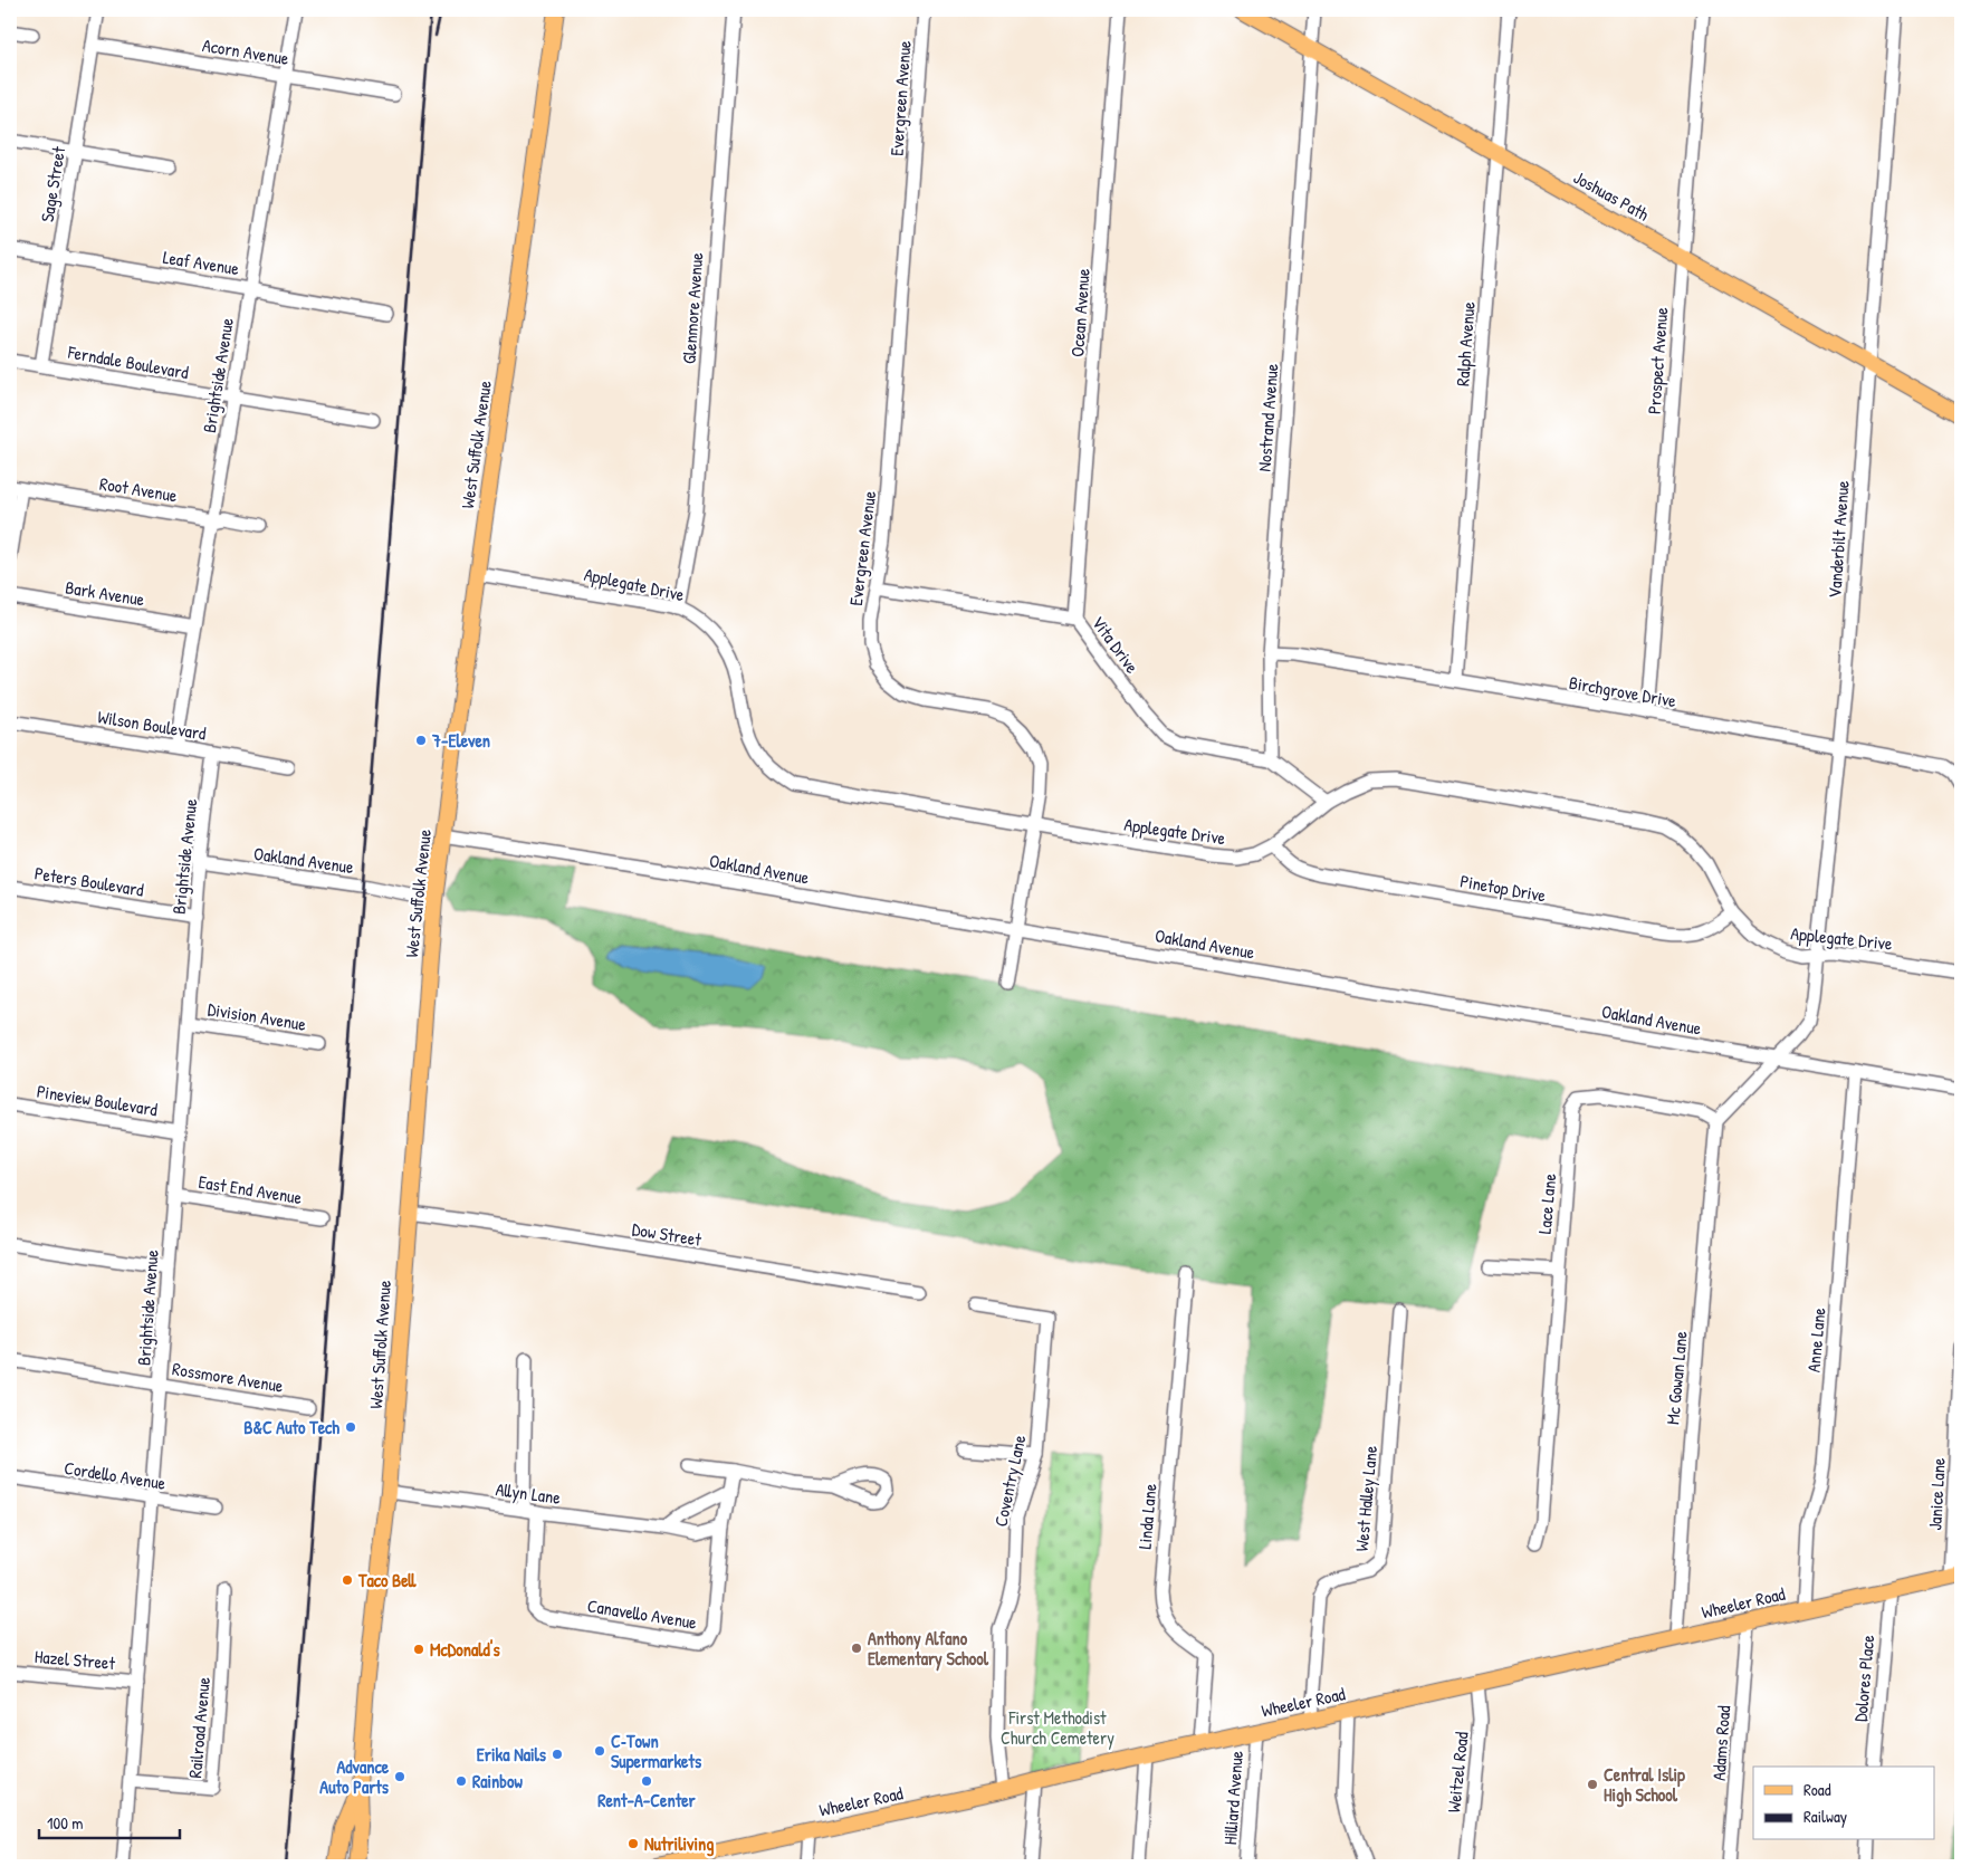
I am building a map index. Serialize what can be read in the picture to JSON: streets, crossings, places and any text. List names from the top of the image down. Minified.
{"streets":{"main road":["Joshuas Path","West Suffolk Avenue","Wheeler Road"],"street":["Acorn Avenue","Evergreen Avenue","Sage Street","Leaf Avenue","Glenmore Avenue","Ocean Avenue","Ralph Avenue","Prospect Avenue","Ferndale Boulevard","Brightside Avenue","Nostrand Avenue","Root Avenue","Vanderbilt Avenue","Applegate Drive","Bark Avenue","Vita Drive","Birchgrove Drive","Wilson Boulevard","Oakland Avenue","Peters Boulevard","Pinetop Drive","Division Avenue","Pineview Boulevard","East End Avenue","Lace Lane","Dow Street","Anne Lane","Rossmore Avenue","Mc Gowan Lane","Cordello Avenue","Coventry Lane","Allyn Lane","Janice Lane","West Halley Lane","Linda Lane","Canavello Avenue","Hazel Street","Dolores Place","Railroad Avenue","Adams Road","Weitzel Road","Hilliard Avenue"]},"crossings":[["Acorn Avenue","Sage Street"],["Acorn Avenue","Brightside Avenue"],["Evergreen Avenue","Applegate Drive"],["Evergreen Avenue","Vita Drive"],["Evergreen Avenue","Oakland Avenue"],["Sage Street","Leaf Avenue"],["Sage Street","Ferndale Boulevard"],["Joshuas Path","Ralph Avenue"],["Joshuas Path","Prospect Avenue"],["Joshuas Path","Nostrand Avenue"],["Joshuas Path","Vanderbilt Avenue"],["Leaf Avenue","Brightside Avenue"],["Glenmore Avenue","Applegate Drive"],["Ocean Avenue","Vita Drive"],["Ralph Avenue","Birchgrove Drive"],["Prospect Avenue","Birchgrove Drive"],["Ferndale Boulevard","Brightside Avenue"],["Brightside Avenue","Root Avenue"],["Brightside Avenue","Bark Avenue"],["Brightside Avenue","Wilson Boulevard"],["Brightside Avenue","Oakland Avenue"],["Brightside Avenue","Peters Boulevard"],["Brightside Avenue","Division Avenue"],["Brightside Avenue","Pineview Boulevard"],["Brightside Avenue","East End Avenue"],["Brightside Avenue","Rossmore Avenue"],["Brightside Avenue","Cordello Avenue"],["Brightside Avenue","Hazel Street"],["Brightside Avenue","Railroad Avenue"],["Nostrand Avenue","Vita Drive"],["Nostrand Avenue","Birchgrove Drive"],["West Suffolk Avenue","Applegate Drive"],["West Suffolk Avenue","Oakland Avenue"],["West Suffolk Avenue","Dow Street"],["West Suffolk Avenue","Allyn Lane"],["Vanderbilt Avenue","Applegate Drive"],["Vanderbilt Avenue","Birchgrove Drive"],["Vanderbilt Avenue","Oakland Avenue"],["Applegate Drive","Pinetop Drive"],["Oakland Avenue","Anne Lane"],["Lace Lane","Mc Gowan Lane"],["Anne Lane","Wheeler Road"],["Mc Gowan Lane","Wheeler Road"],["Coventry Lane","Wheeler Road"],["Allyn Lane","Canavello Avenue"],["Janice Lane","Wheeler Road"],["West Halley Lane","Wheeler Road"],["Linda Lane","Wheeler Road"],["Wheeler Road","Dolores Place"],["Wheeler Road","Adams Road"],["Wheeler Road","Weitzel Road"],["Wheeler Road","Hilliard Avenue"]],"parks":["First Methodist Church Cemetery"],"places":["7-Eleven","B&C Auto Tech","Taco Bell","Anthony Alfano Elementary School","McDonald's","C‑Town Supermarkets","Erika Nails","Advance Auto Parts","Rainbow","Rent-A-Center","Central Islip High School","Nutriliving"],"legend":["Road","Railway"],"scale_bar":"100 m"}
